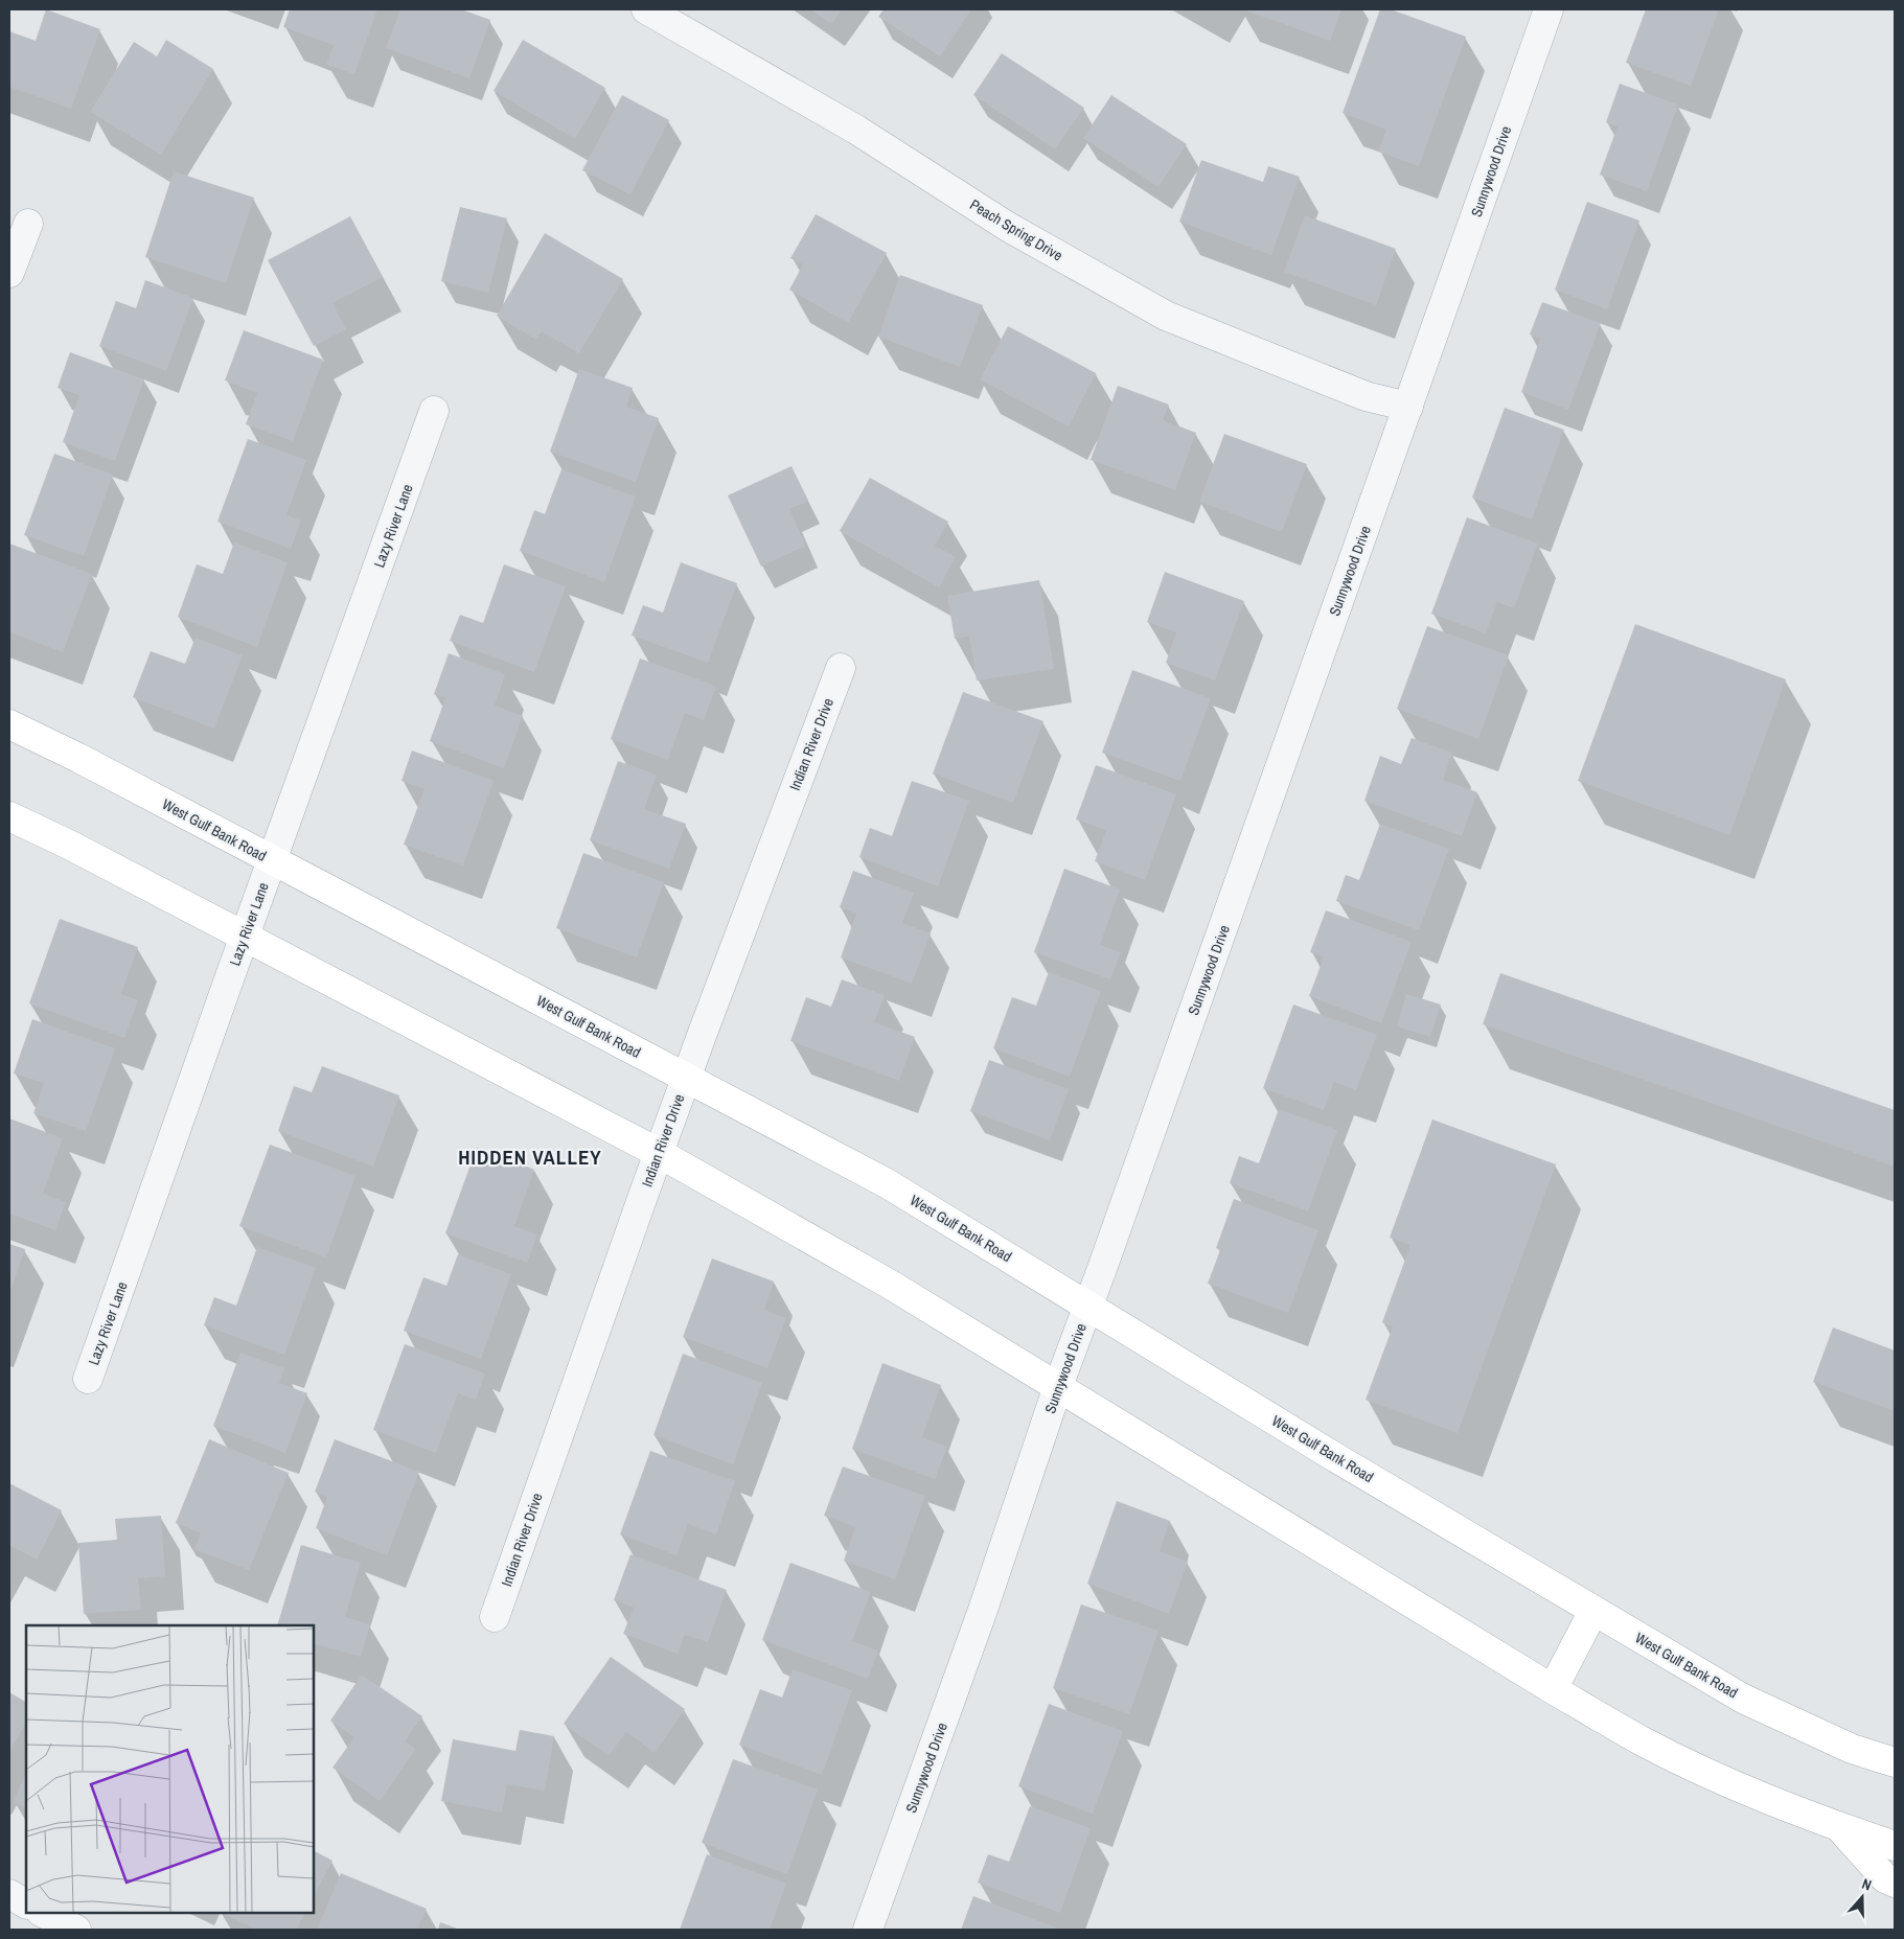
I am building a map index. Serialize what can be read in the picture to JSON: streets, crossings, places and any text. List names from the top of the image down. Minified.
{"streets":{"main road":["West Gulf Bank Road"],"street":["Sunnywood Drive","Peach Spring Drive","Lazy River Lane","Indian River Drive"]},"crossings":[["Sunnywood Drive","Peach Spring Drive"],["Sunnywood Drive","West Gulf Bank Road"],["Lazy River Lane","West Gulf Bank Road"],["Indian River Drive","West Gulf Bank Road"]],"districts":["HIDDEN VALLEY"],"north":"top"}
